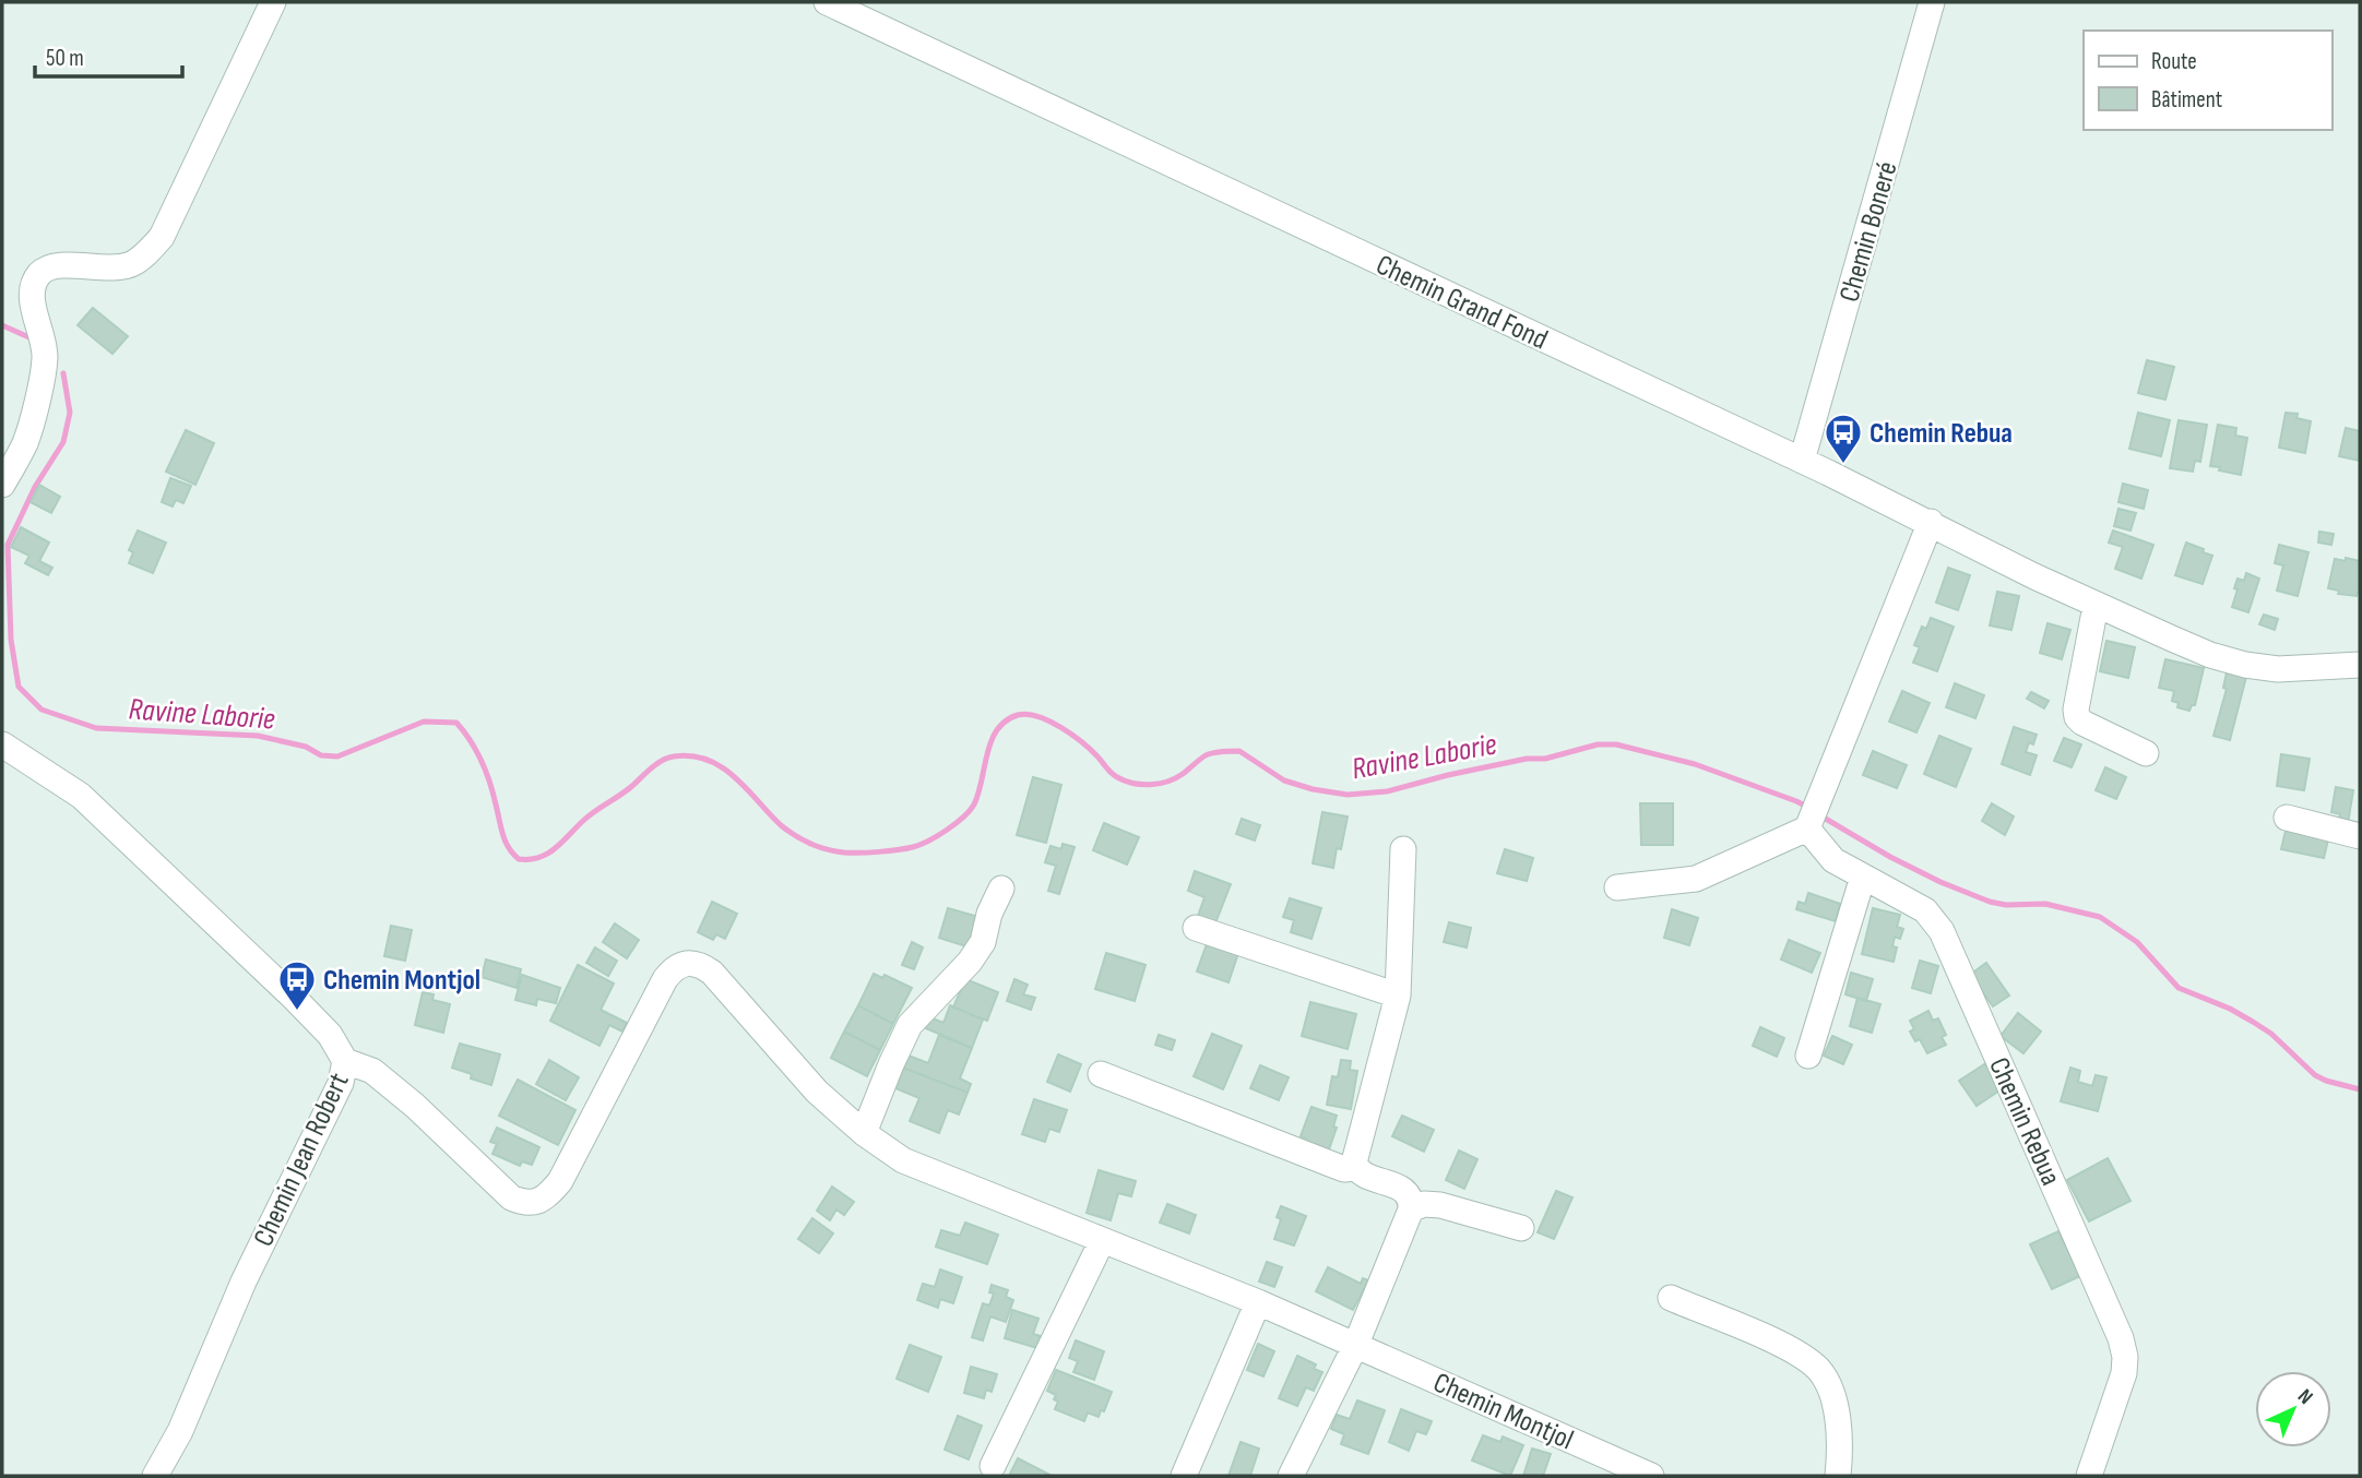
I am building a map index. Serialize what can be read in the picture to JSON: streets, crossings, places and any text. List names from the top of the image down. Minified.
{"streets":{"street":["Chemin Boneré","Chemin Grand Fond","Chemin Rebua","Chemin Jean Robert","Chemin Montjol"]},"crossings":[["Chemin Boneré","Chemin Grand Fond"],["Chemin Jean Robert","Chemin Montjol"]],"water":["Ravine Laborie"],"places":{"bus stop":["Chemin Rebua","Chemin Montjol"]},"legend":["Route","Bâtiment"],"scale_bar":"50 m","north":"top right"}
